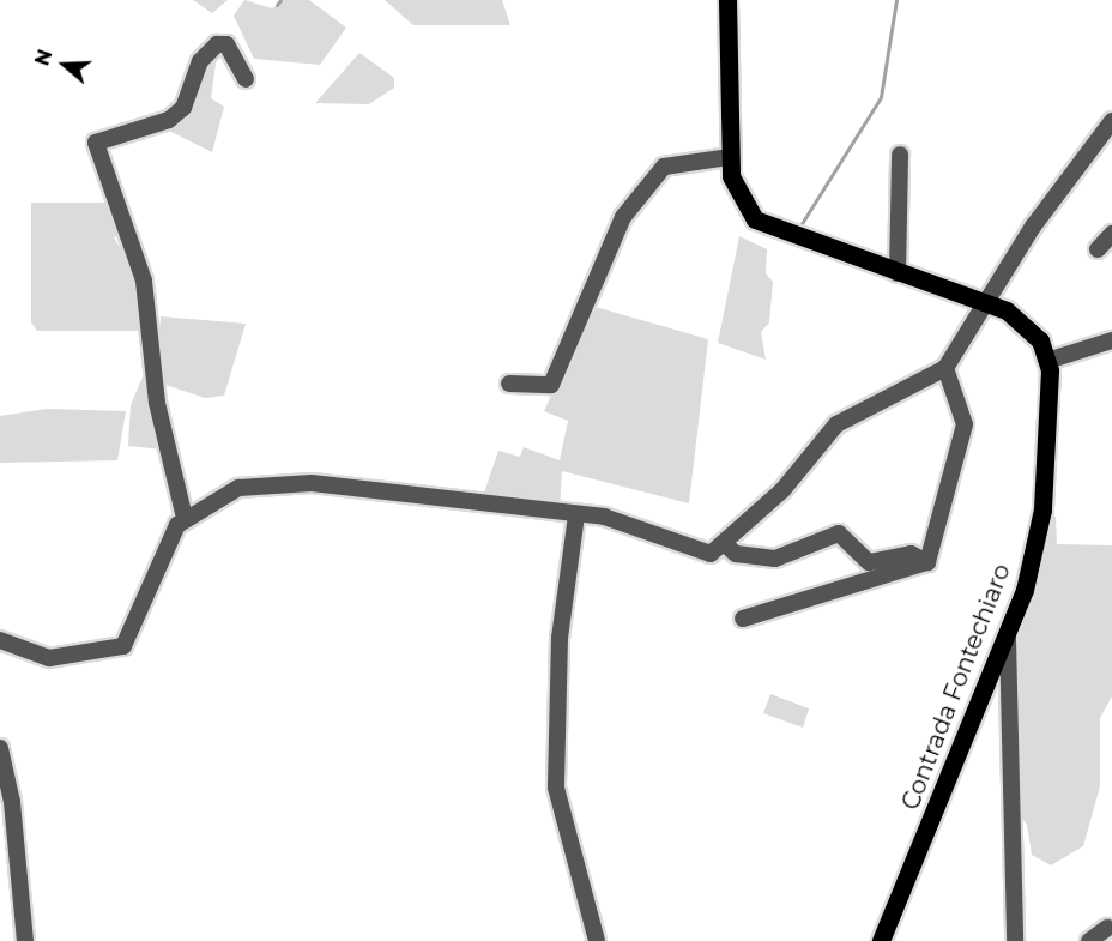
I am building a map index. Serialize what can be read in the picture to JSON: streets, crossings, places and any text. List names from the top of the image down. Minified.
{"streets":{"main road":["Contrada Fontechiaro"]},"north":"left"}
